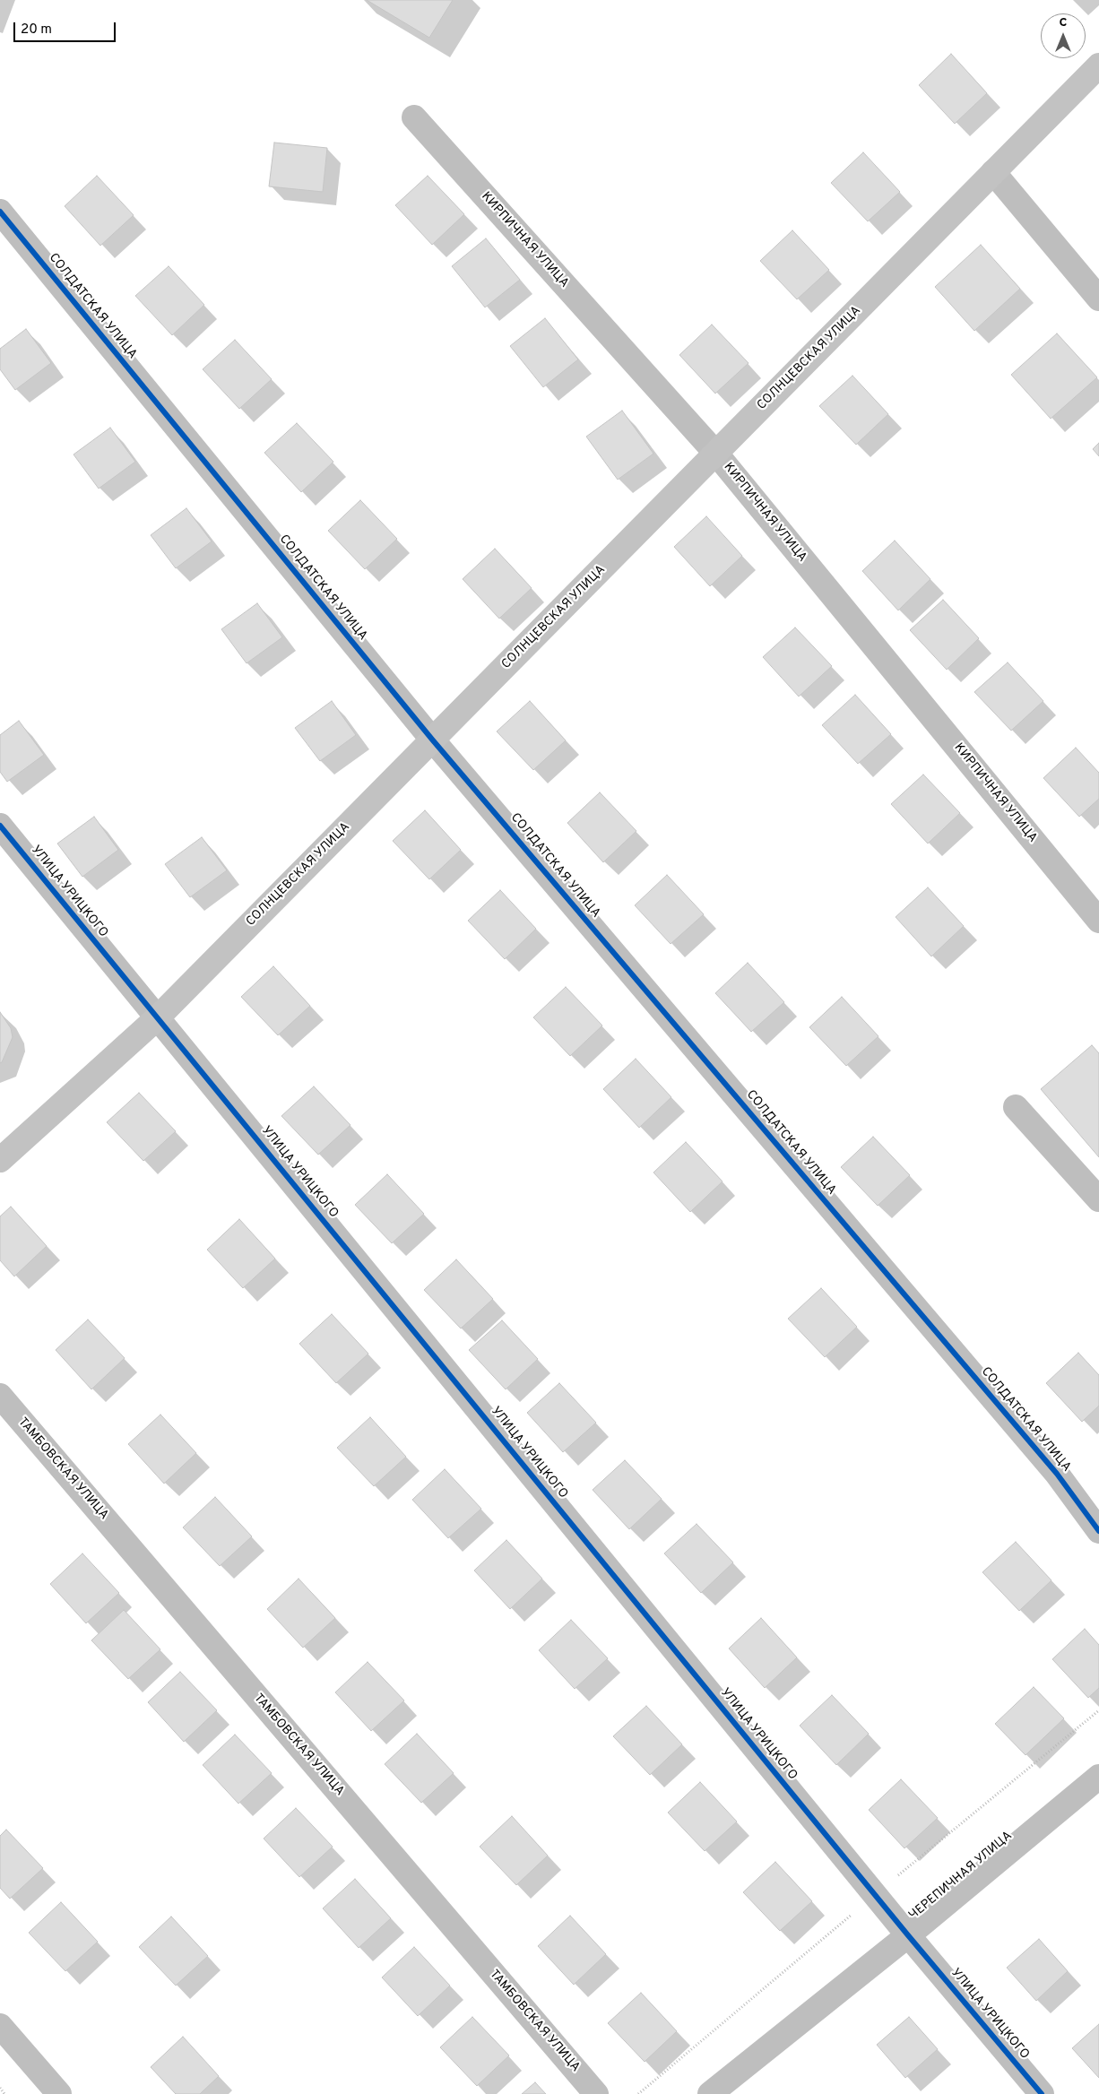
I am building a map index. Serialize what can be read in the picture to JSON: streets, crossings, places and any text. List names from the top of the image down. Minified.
{"streets":{"street":["КИРПИЧНАЯ УЛИЦА","СОЛДАТСКАЯ УЛИЦА","СОЛНЦЕВСКАЯ УЛИЦА","УЛИЦА УРИЦКОГО","ТАМБОВСКАЯ УЛИЦА","ЧЕРЕПИЧНАЯ УЛИЦА"]},"crossings":[["КИРПИЧНАЯ УЛИЦА","СОЛНЦЕВСКАЯ УЛИЦА"],["СОЛДАТСКАЯ УЛИЦА","СОЛНЦЕВСКАЯ УЛИЦА"],["СОЛНЦЕВСКАЯ УЛИЦА","УЛИЦА УРИЦКОГО"],["УЛИЦА УРИЦКОГО","ЧЕРЕПИЧНАЯ УЛИЦА"]],"scale_bar":"20 m","north":"top"}
